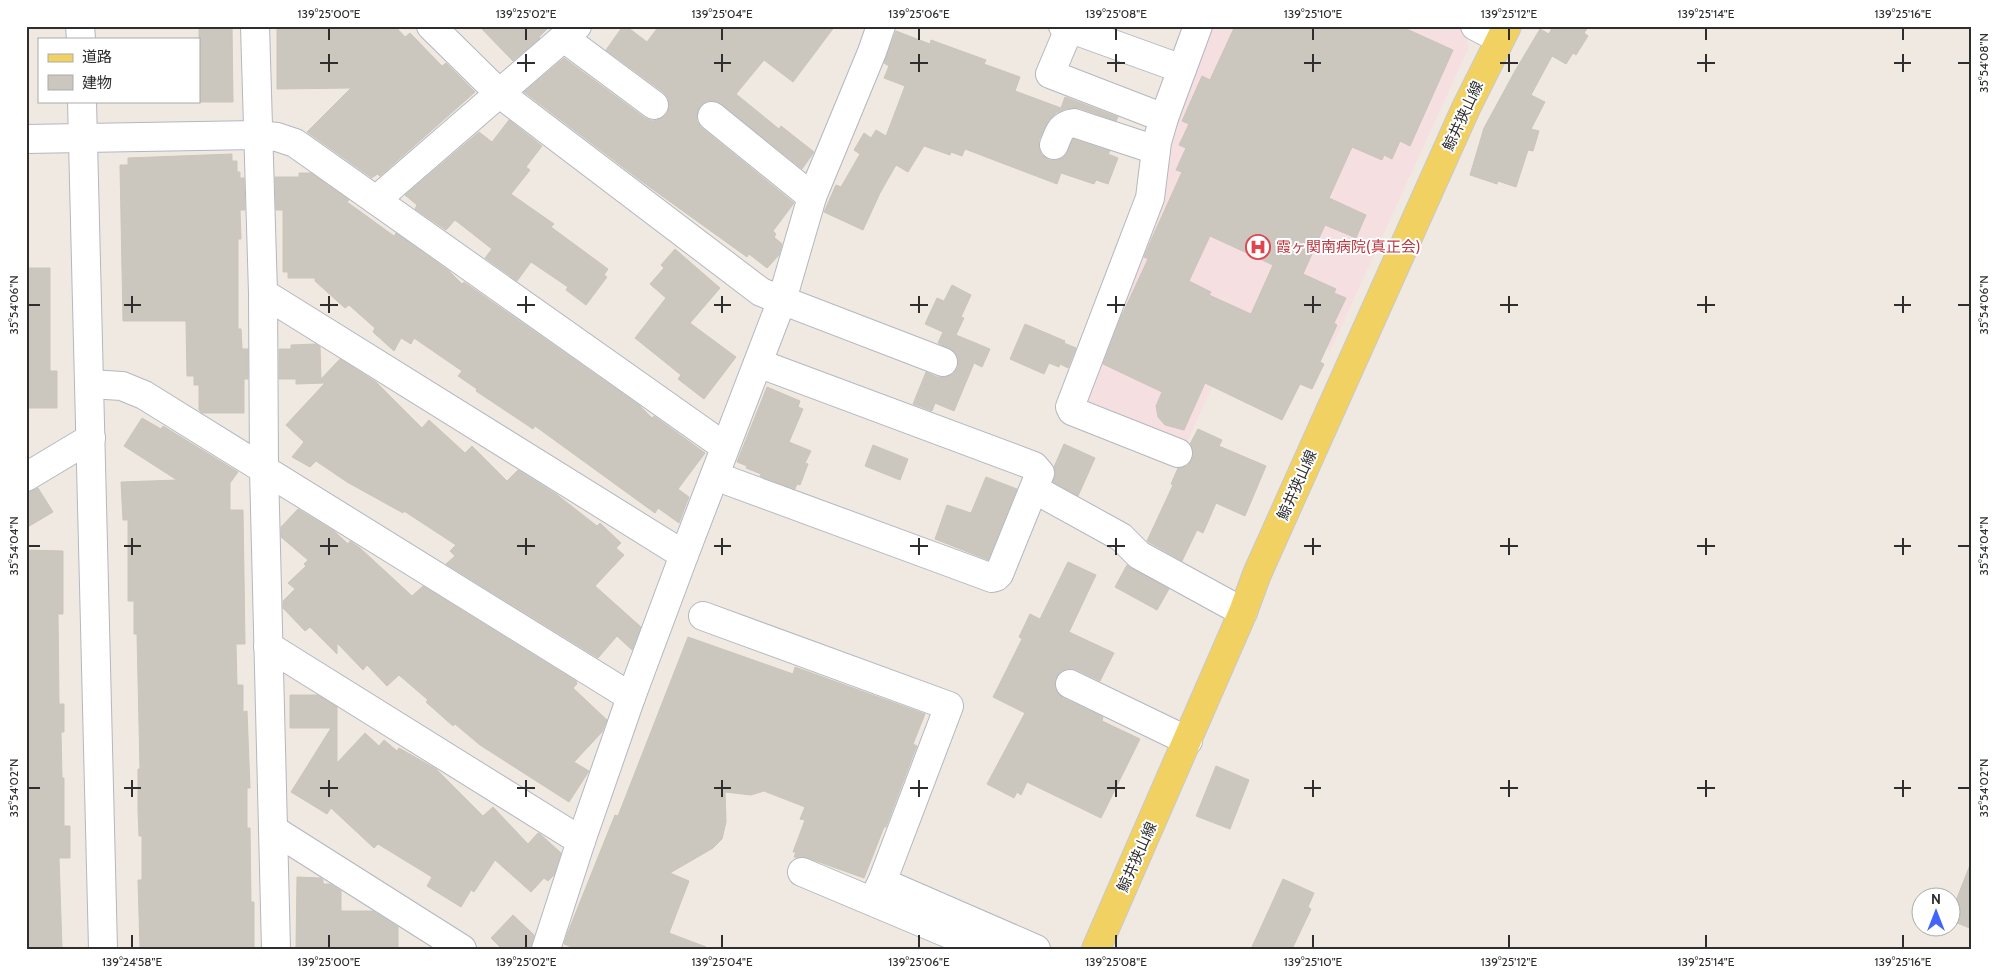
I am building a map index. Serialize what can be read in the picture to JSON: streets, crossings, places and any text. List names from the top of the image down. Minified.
{"streets":{"main road":["鯨井狭山線"]},"places":{"hospital":["霞ヶ関南病院(真正会)"]},"legend":["道路","建物"],"north":"top","coordinates":["139°25'00\"E","139°25'02\"E","139°25'04\"E","139°25'06\"E","139°25'08\"E","139°25'10\"E","139°25'12\"E","139°25'14\"E","139°25'16\"E","35°54'08\"N","35°54'06\"N","35°54'04\"N","35°54'02\"N","139°24'58\"E"]}
